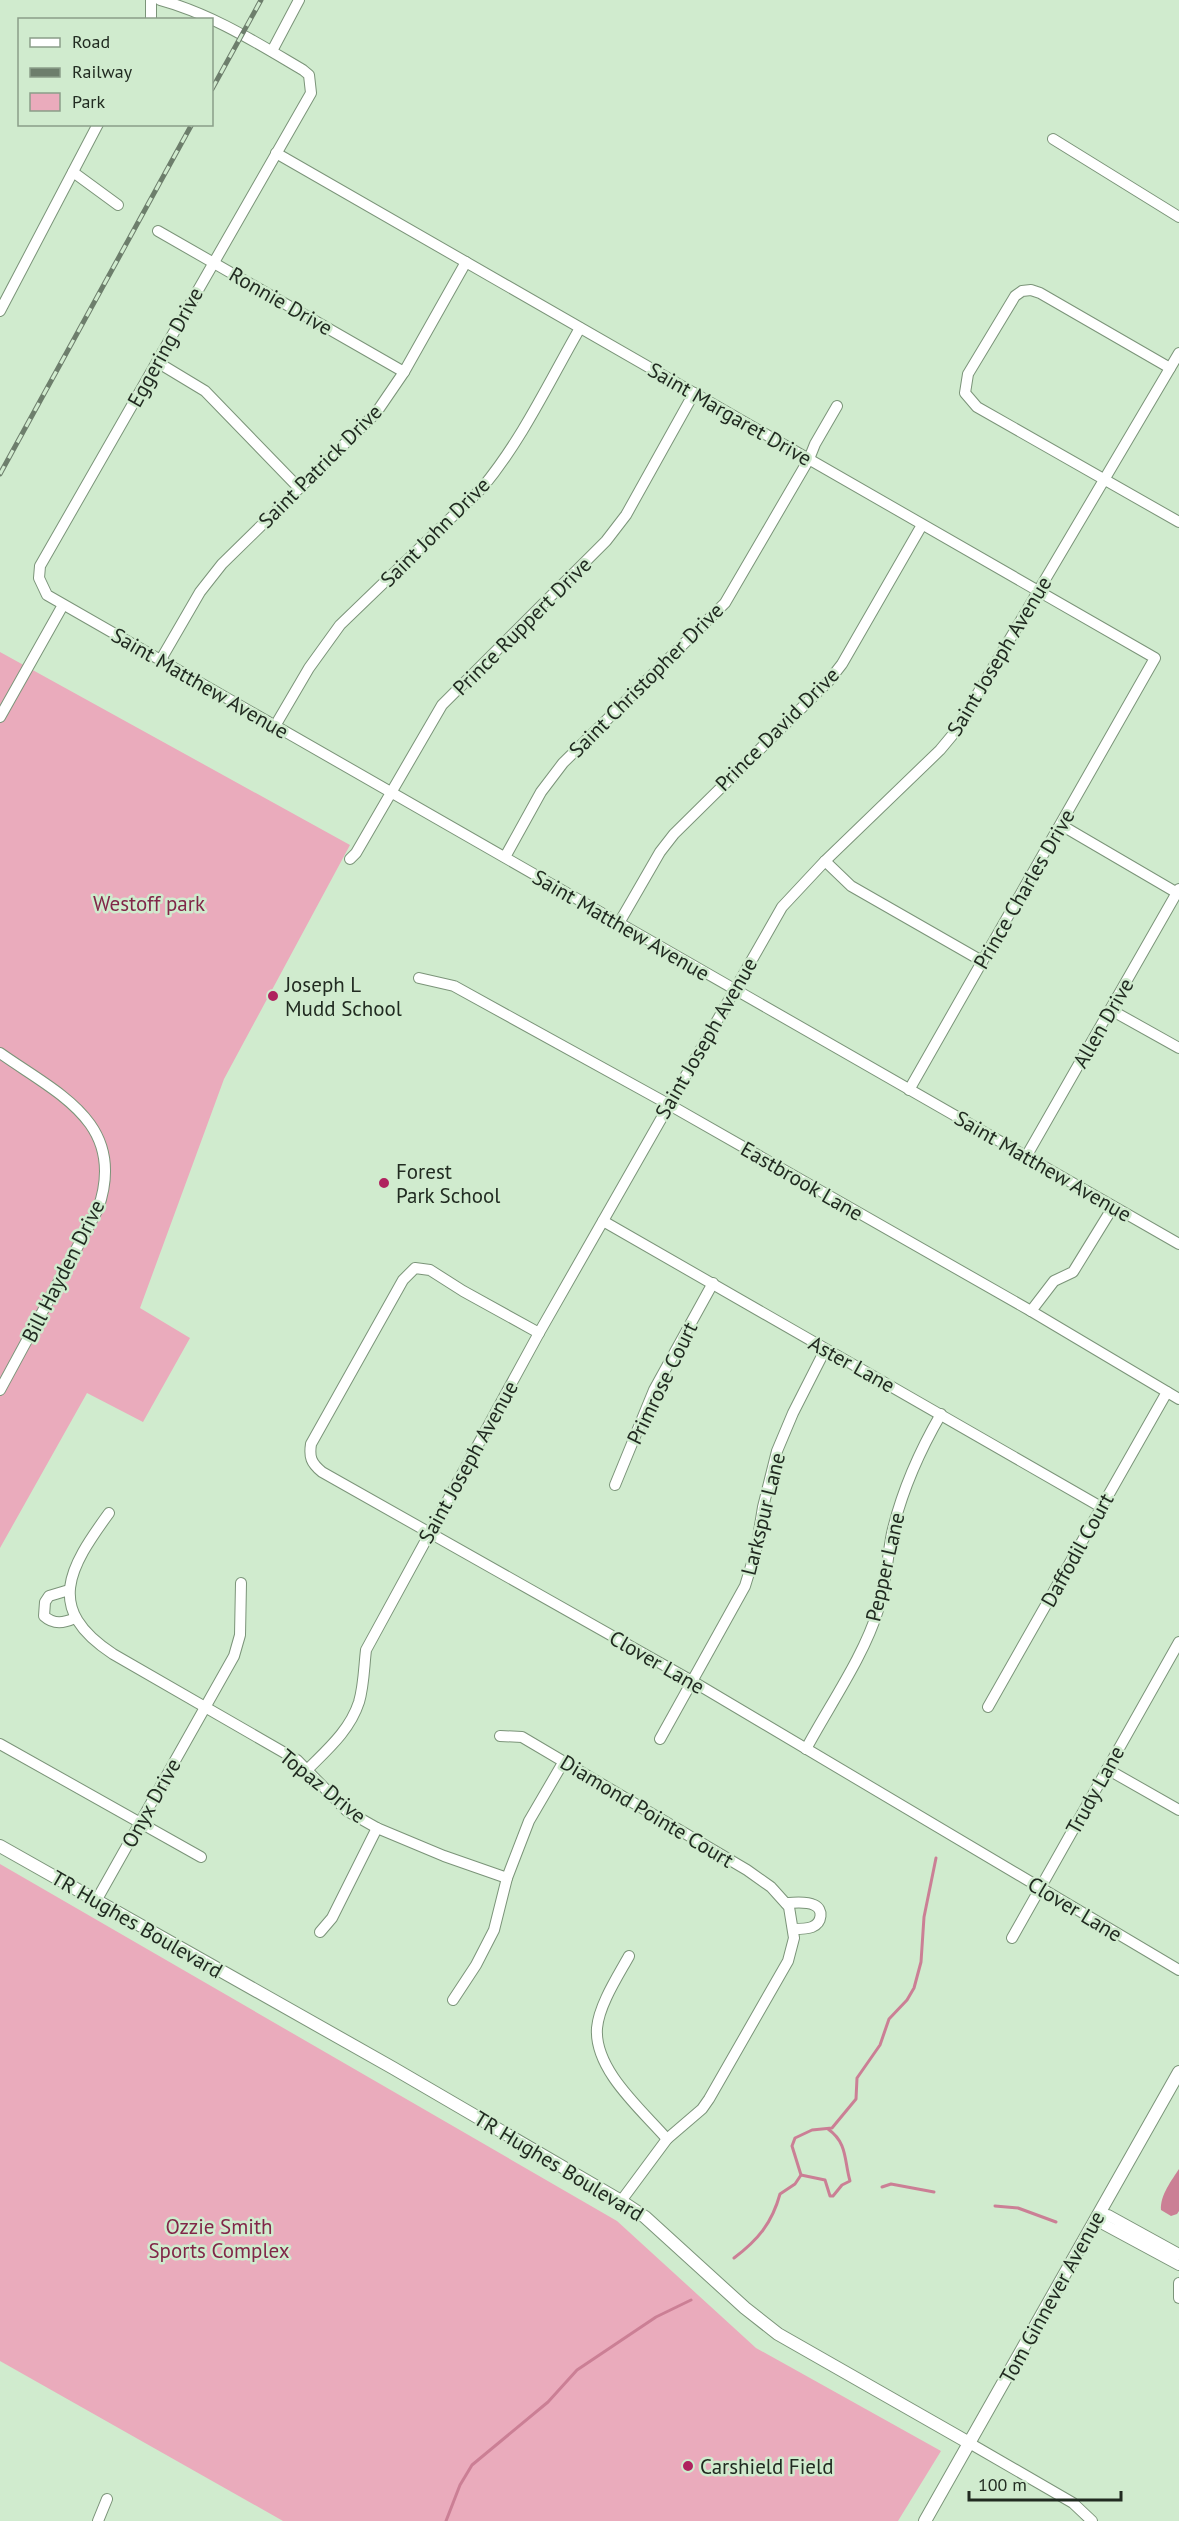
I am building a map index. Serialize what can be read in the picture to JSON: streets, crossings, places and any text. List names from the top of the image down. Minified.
{"streets":{"main road":["TR Hughes Boulevard","Tom Ginnever Avenue"],"street":["Ronnie Drive","Eggering Drive","Saint Margaret Drive","Saint Patrick Drive","Saint John Drive","Prince Ruppert Drive","Saint Joseph Avenue","Saint Christopher Drive","Saint Matthew Avenue","Prince David Drive","Prince Charles Drive","Allen Drive","Eastbrook Lane","Bill Hayden Drive","Aster Lane","Primrose Court","Larkspur Lane","Daffodil Court","Pepper Lane","Clover Lane","Topaz Drive","Trudy Lane","Onyx Drive","Diamond Pointe Court"]},"crossings":[["Ronnie Drive","Eggering Drive"],["Ronnie Drive","Saint Patrick Drive"],["Eggering Drive","Saint Margaret Drive"],["Eggering Drive","Saint Matthew Avenue"],["Saint Margaret Drive","Saint Patrick Drive"],["Saint Margaret Drive","Saint John Drive"],["Saint Margaret Drive","Prince Ruppert Drive"],["Saint Margaret Drive","Saint Joseph Avenue"],["Saint Margaret Drive","Saint Christopher Drive"],["Saint Margaret Drive","Prince David Drive"],["Saint Margaret Drive","Prince Charles Drive"],["Saint Patrick Drive","Saint Matthew Avenue"],["Saint John Drive","Saint Matthew Avenue"],["Prince Ruppert Drive","Saint Matthew Avenue"],["Saint Joseph Avenue","Saint Matthew Avenue"],["Saint Joseph Avenue","Eastbrook Lane"],["Saint Joseph Avenue","Aster Lane"],["Saint Joseph Avenue","Clover Lane"],["Saint Joseph Avenue","Topaz Drive"],["Saint Christopher Drive","Saint Matthew Avenue"],["Saint Matthew Avenue","Prince David Drive"],["Saint Matthew Avenue","Prince Charles Drive"],["Saint Matthew Avenue","Allen Drive"],["Eastbrook Lane","Daffodil Court"],["Aster Lane","Primrose Court"],["Aster Lane","Larkspur Lane"],["Aster Lane","Daffodil Court"],["Aster Lane","Pepper Lane"],["Larkspur Lane","Clover Lane"],["Pepper Lane","Clover Lane"],["Clover Lane","Trudy Lane"],["Topaz Drive","Onyx Drive"],["Onyx Drive","TR Hughes Boulevard"],["Diamond Pointe Court","TR Hughes Boulevard"],["TR Hughes Boulevard","Tom Ginnever Avenue"]],"parks":["Westoff park","Ozzie Smith Sports Complex"],"places":["Joseph L Mudd School","Forest Park School","Carshield Field"],"legend":["Road","Railway","Park"],"scale_bar":"100 m"}
